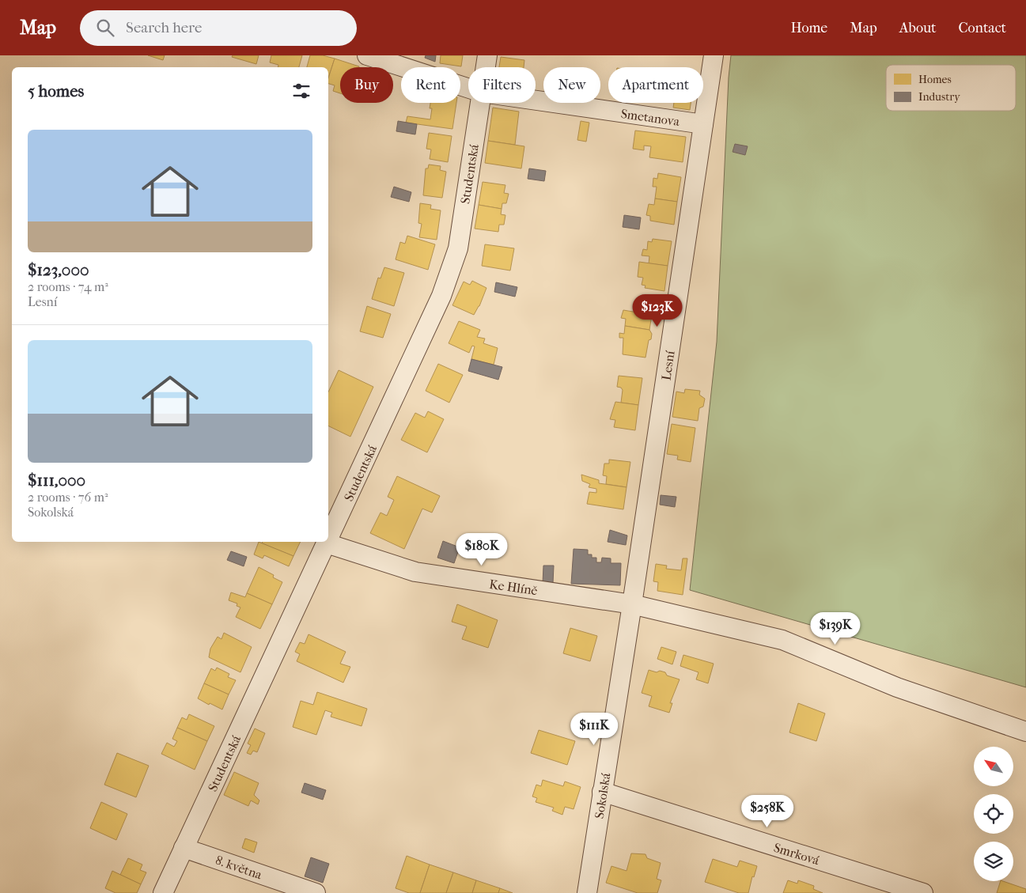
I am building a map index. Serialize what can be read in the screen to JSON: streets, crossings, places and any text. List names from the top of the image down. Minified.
{"streets":{"street":["Smetanova","Studentská","Lesní","Ke Hlíně","Sokolská","Smrková","8. května"]},"crossings":[["Smetanova","Lesní"],["Studentská","Ke Hlíně"],["Studentská","8. května"],["Lesní","Ke Hlíně"],["Lesní","Sokolská"],["Ke Hlíně","Sokolská"],["Sokolská","Smrková"]],"legend":["Homes","Industry"],"north":"top left","page":{"header":"Map","search":"Search here","nav":["Home","Map","About","Contact"],"chip":["Buy","Rent","Filters","New","Apartment"],"heading":"5 homes","list":[{"name":"$123,000","note":"2 rooms · 74 m² · Lesní"},{"name":"$111,000","note":"2 rooms · 76 m² · Sokolská"}],"price":["$123K","$180K","$139K","$111K","$258K"]}}
